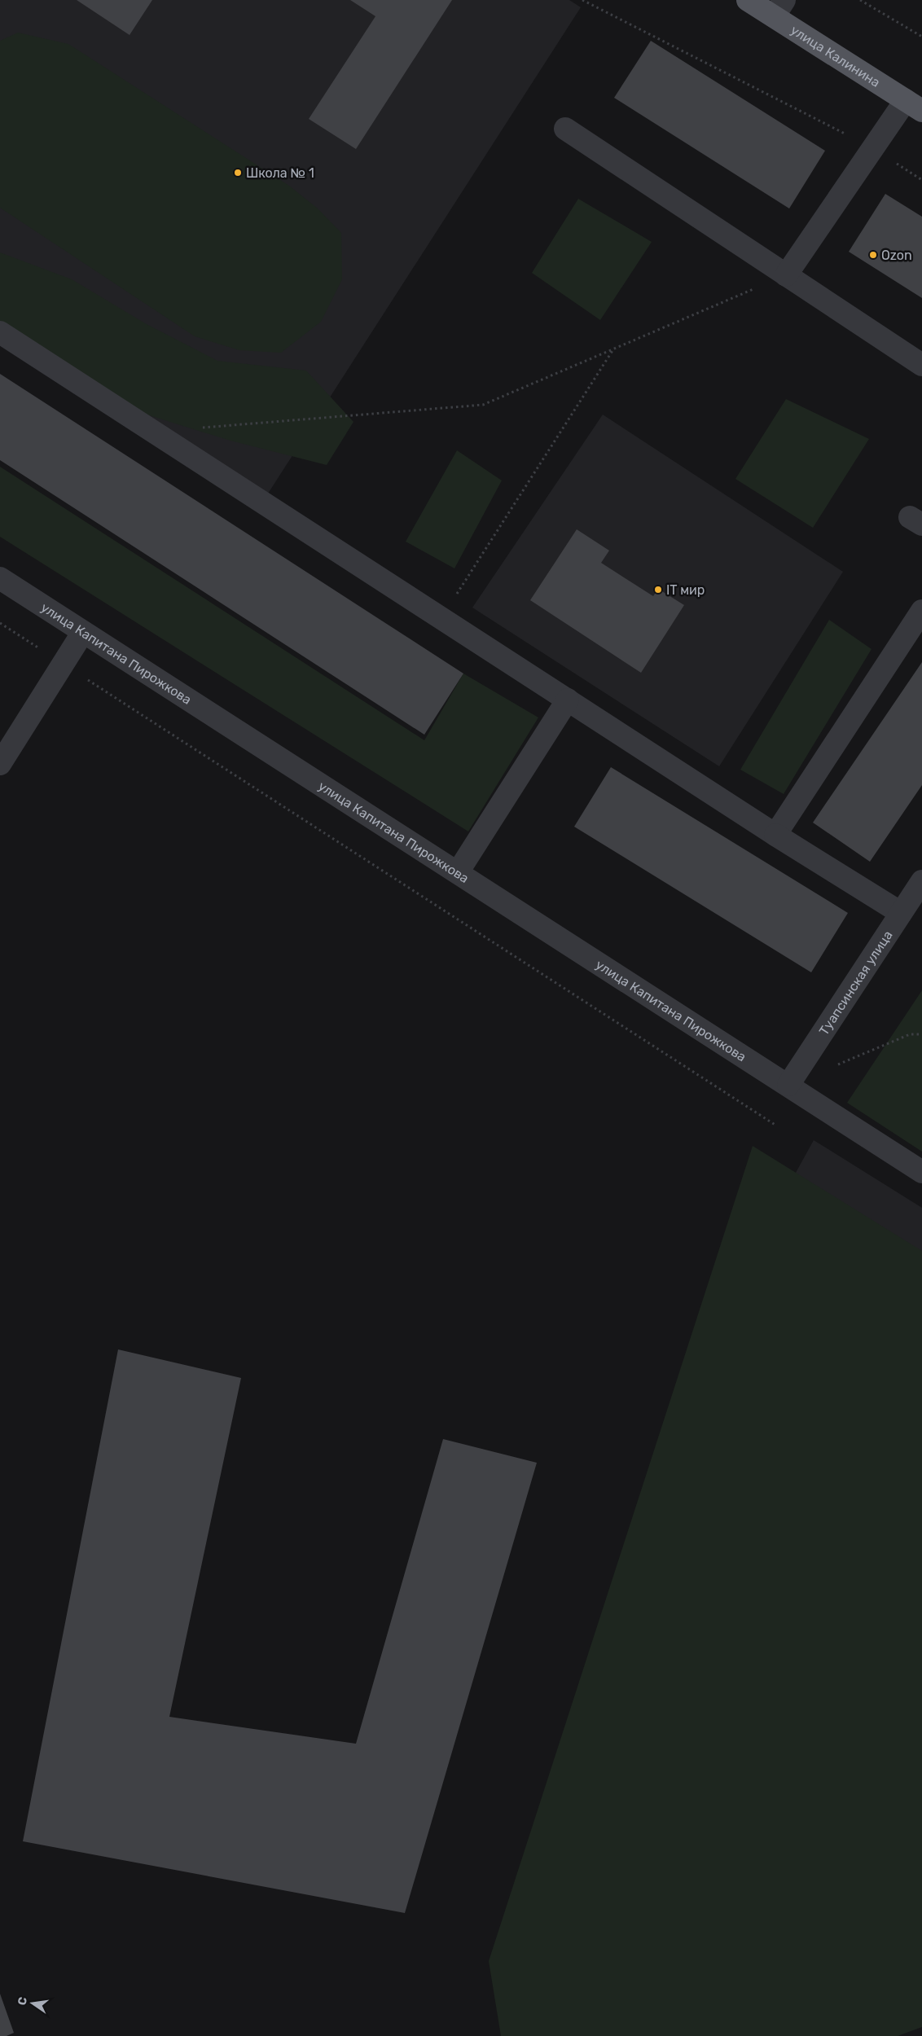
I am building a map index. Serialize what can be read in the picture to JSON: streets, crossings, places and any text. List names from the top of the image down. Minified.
{"streets":{"main road":["улица Калинина"],"street":["улица Капитана Пирожкова","Туапсинская улица"]},"crossings":[["улица Капитана Пирожкова","Туапсинская улица"]],"places":["Школа № 1","Ozon","IT мир"],"north":"left"}
